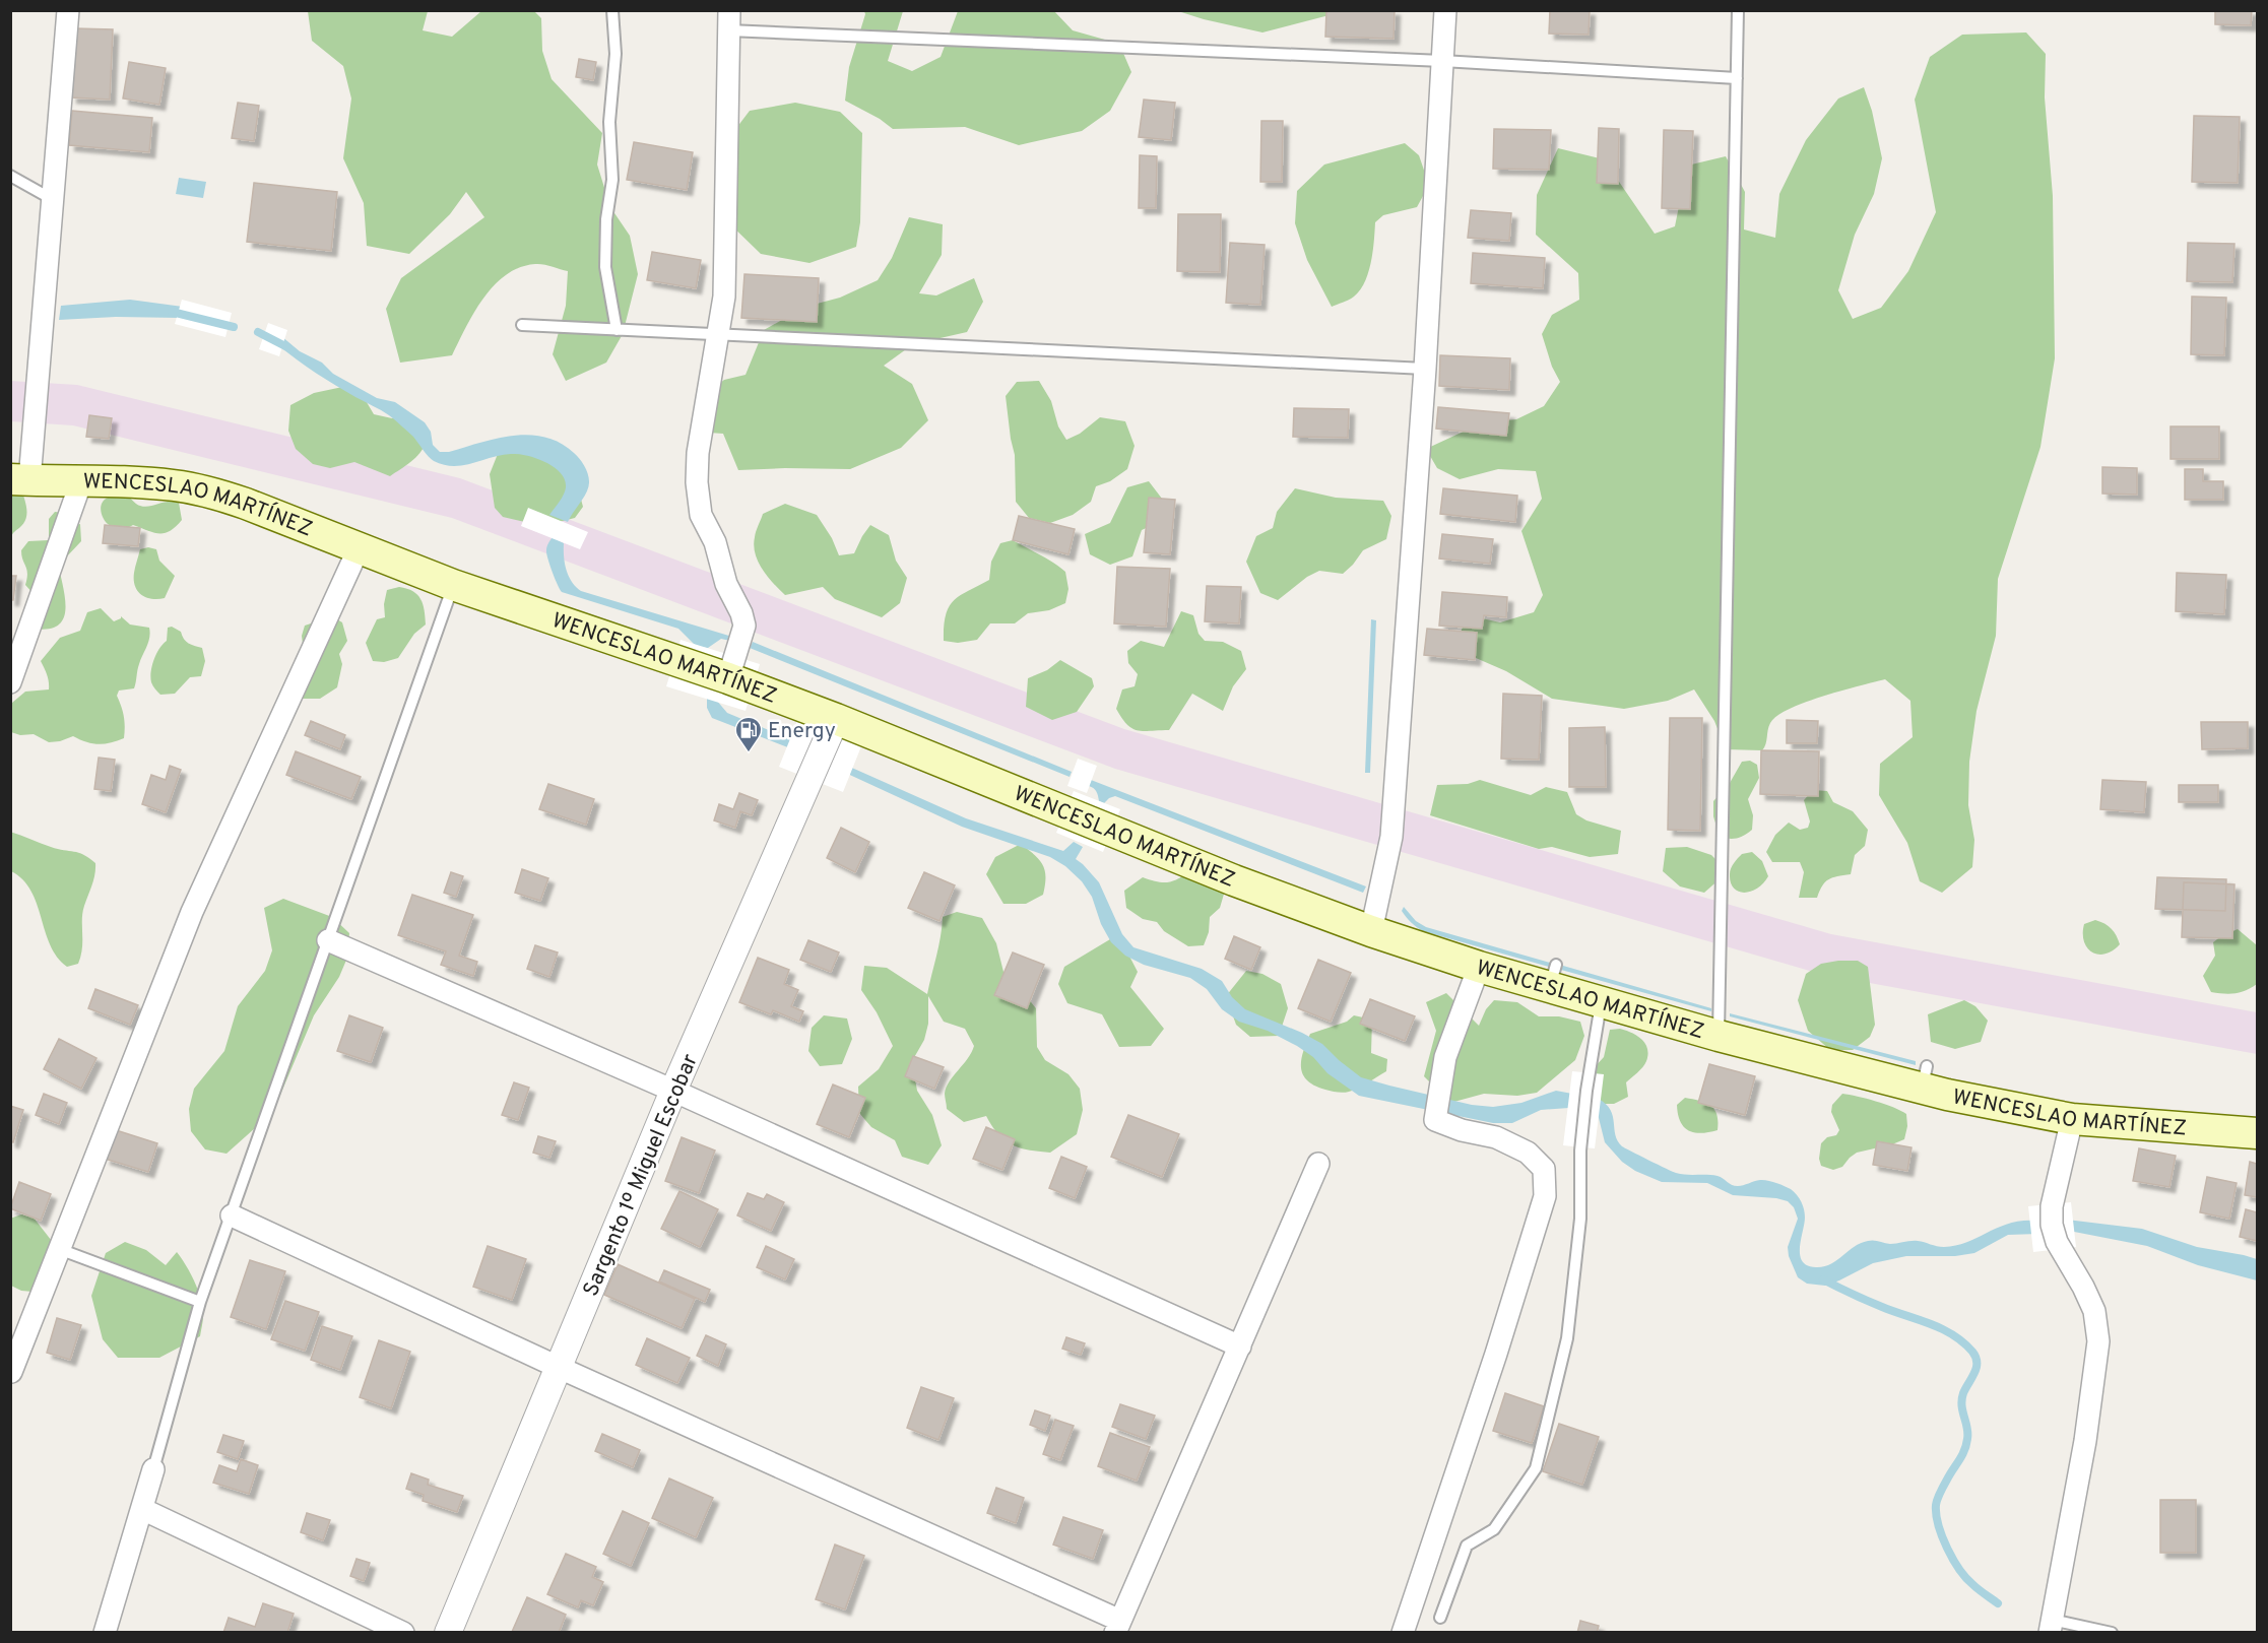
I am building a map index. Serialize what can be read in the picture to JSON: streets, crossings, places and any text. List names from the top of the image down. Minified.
{"streets":{"main road":["WENCESLAO MARTÍNEZ"],"street":["Sargento 1º Miguel Escobar"]},"crossings":[["WENCESLAO MARTÍNEZ","Sargento 1º Miguel Escobar"]],"places":{"fuel station":["Energy"]}}
